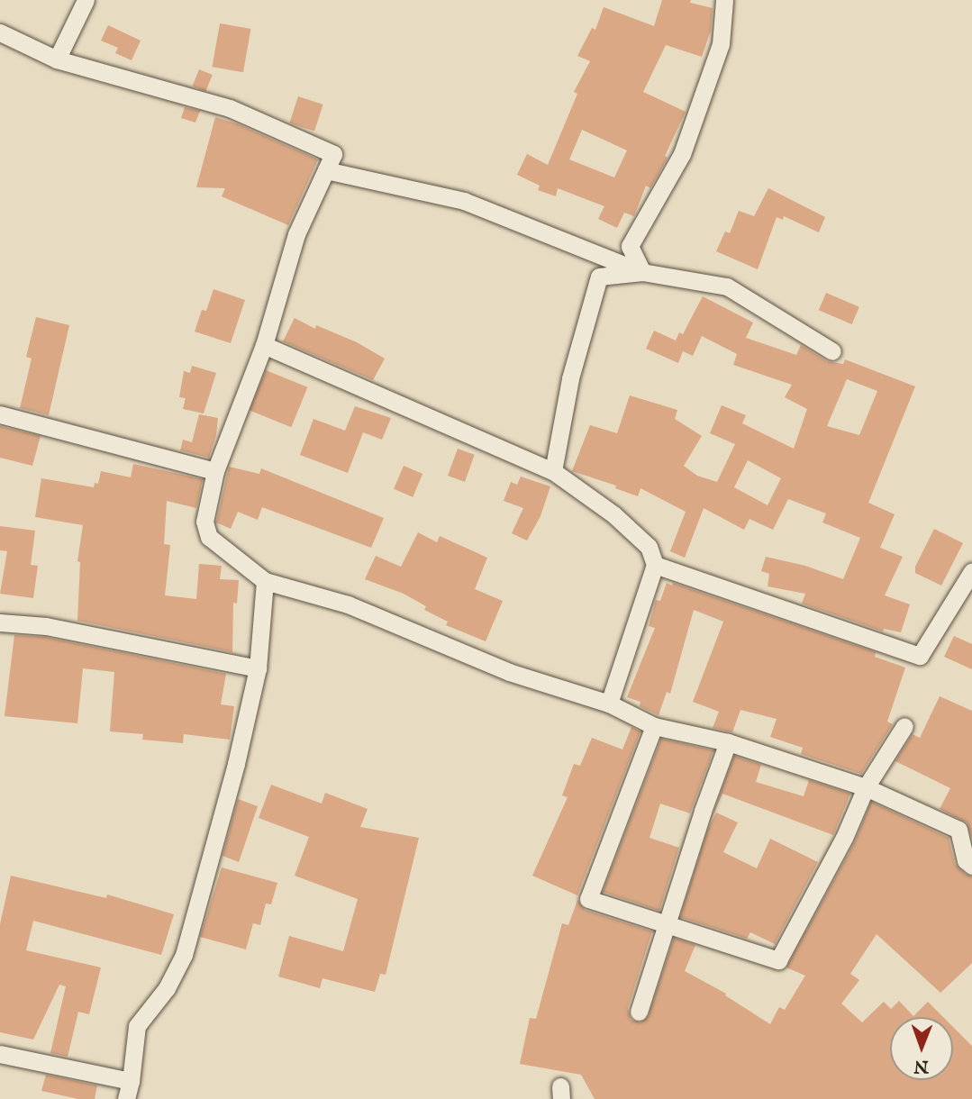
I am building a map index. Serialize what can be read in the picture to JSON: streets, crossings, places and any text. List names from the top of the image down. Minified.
{"north":"bottom"}
